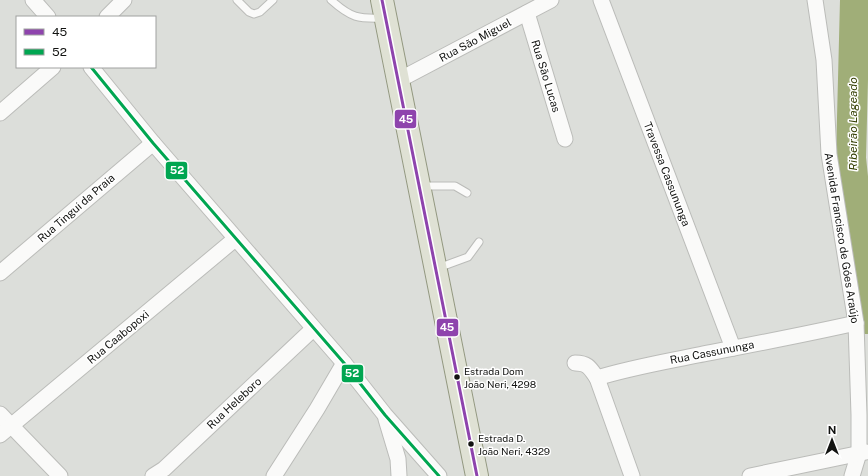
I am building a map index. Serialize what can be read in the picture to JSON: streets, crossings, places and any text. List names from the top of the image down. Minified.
{"streets":{"street":["Rua São Miguel","Rua São Lucas","Travessa Cassununga","Rua Tingui da Praia","Avenida Francisco de Góes Araújo","Rua Caabopoxi","Rua Cassununga","Rua Heleboro"]},"crossings":[["Rua São Miguel","Rua São Lucas"],["Travessa Cassununga","Rua Cassununga"],["Avenida Francisco de Góes Araújo","Rua Cassununga"]],"water":["Ribeirão Lageado"],"places":["Estrada Dom João Neri, 4298","Estrada D. João Neri, 4329"],"lines":["transit line 45","transit line 52"],"legend":["45","52"],"north":"top"}
